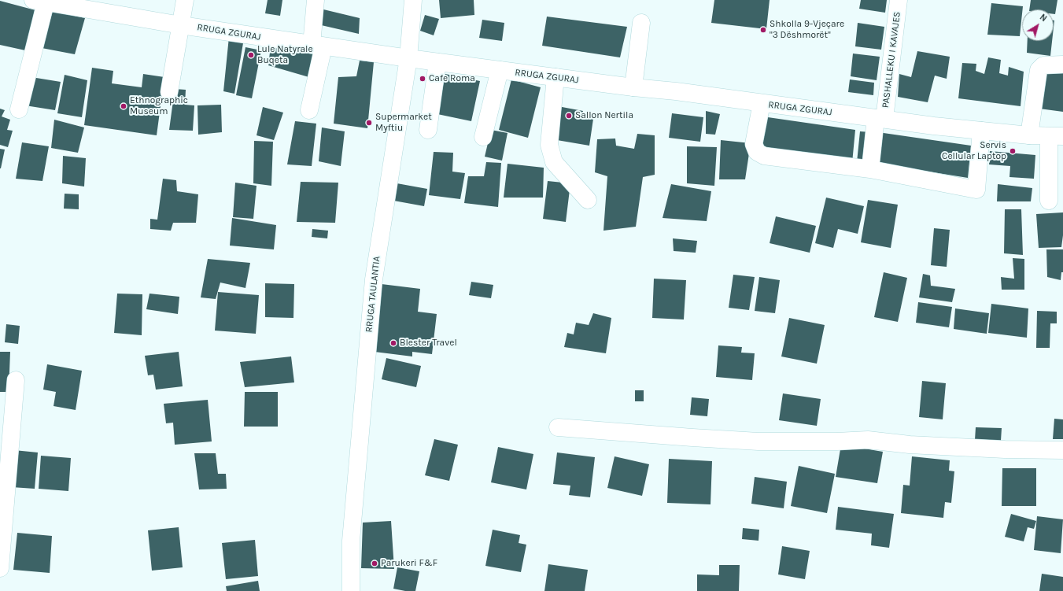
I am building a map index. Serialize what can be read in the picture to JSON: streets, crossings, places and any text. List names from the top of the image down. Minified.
{"streets":{"street":["RRUGA ZGURAJ","PASHALLEKU I KAVAJES","RRUGA TAULANTIA"]},"crossings":[["RRUGA ZGURAJ","PASHALLEKU I KAVAJES"],["RRUGA ZGURAJ","RRUGA TAULANTIA"]],"places":["Shkolla 9-Vjeçare \"3 Dëshmorët\"","Lule Natyrale Buqeta","Cafe Roma","Ethnographic Museum","Sallon Nertila","Supermarket Myftiu","Servis Cellular Laptop","Blester Travel","Parukeri F&F"],"north":"top right"}
